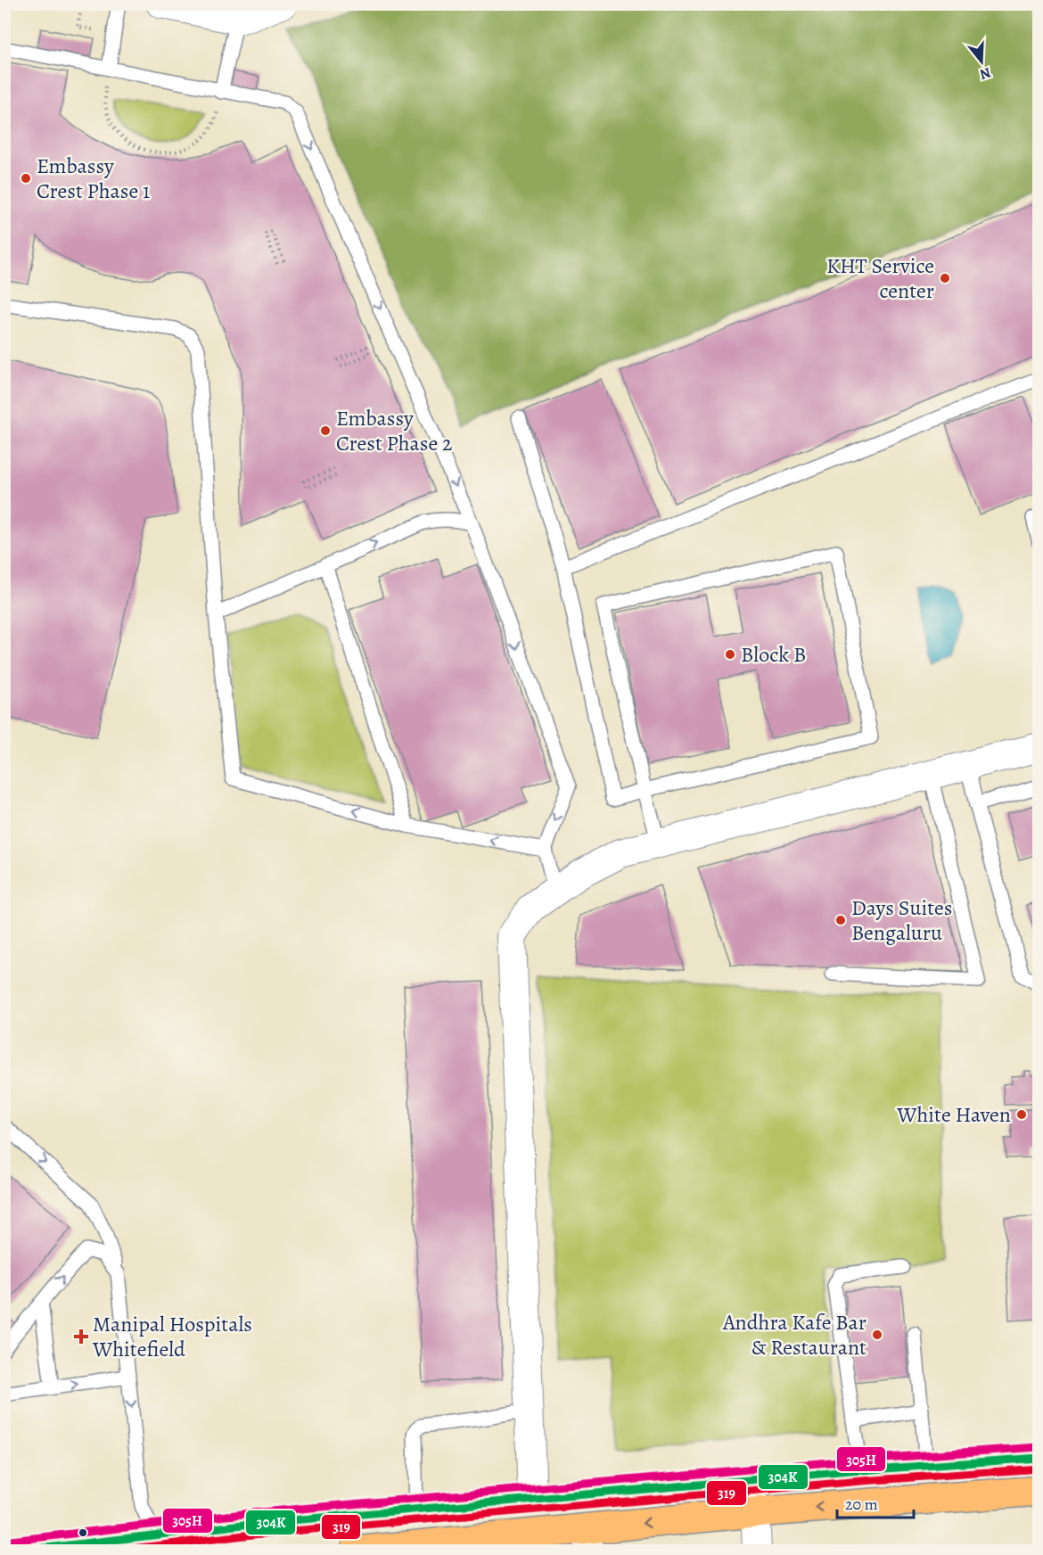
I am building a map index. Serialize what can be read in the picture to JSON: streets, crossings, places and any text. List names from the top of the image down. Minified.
{"places":{"other":["Embassy Crest Phase 1","KHT Service center","Embassy Crest Phase 2","Block B","Days Suites Bengaluru","White Haven","Andhra Kafe Bar & Restaurant"],"health":["Manipal Hospitals Whitefield"]},"lines":["transit line 305H","transit line 304K","transit line 319"],"scale_bar":"20 m","north":"bottom"}
